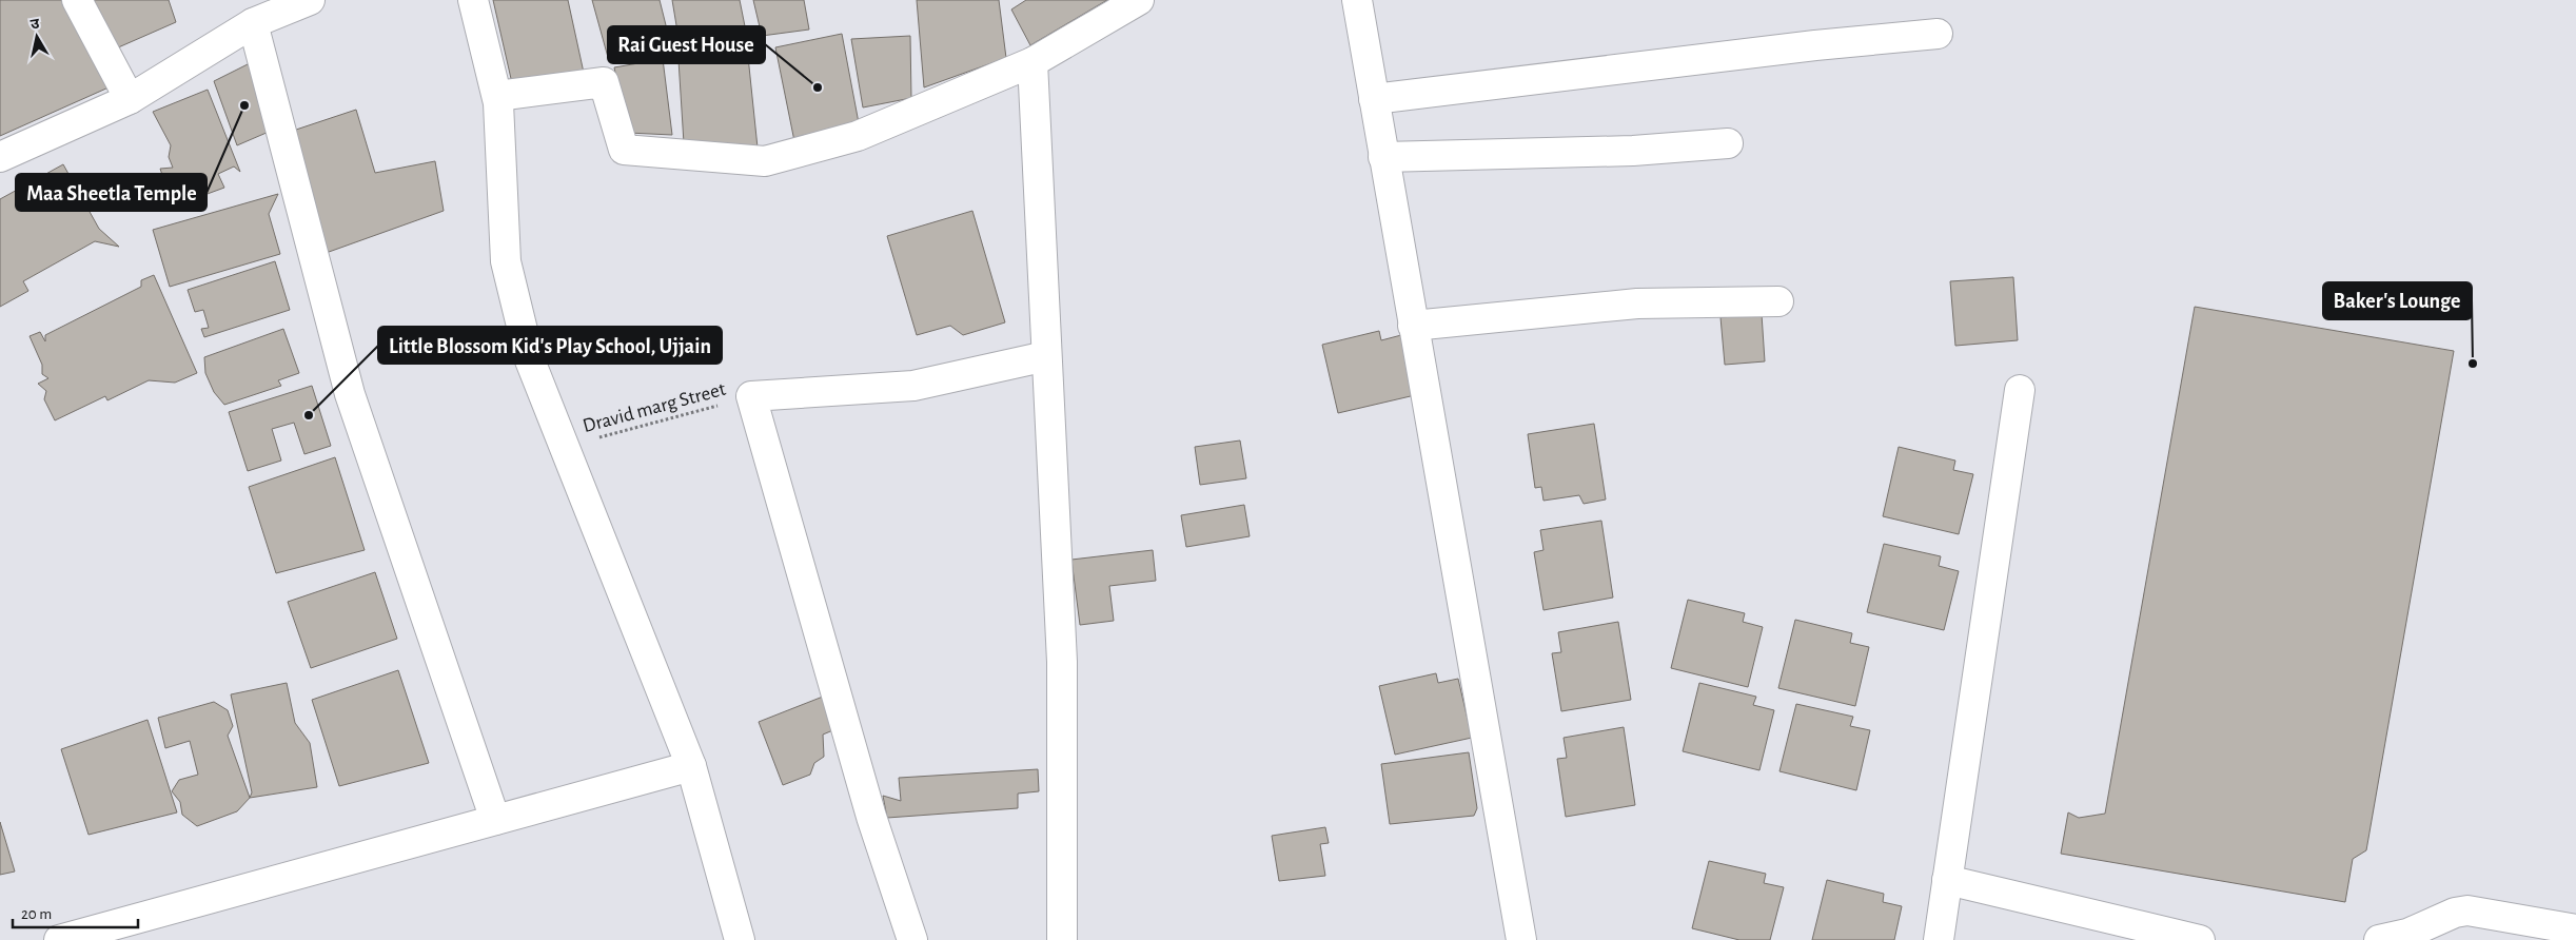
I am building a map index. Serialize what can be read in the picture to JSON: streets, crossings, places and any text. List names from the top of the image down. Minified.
{"streets":{"path":["Dravid marg Street"]},"places":["Rai Guest House","Maa Sheetla Temple","Baker's Lounge","Little Blossom Kid's Play School, Ujjain"],"scale_bar":"20 m","north":"top"}
